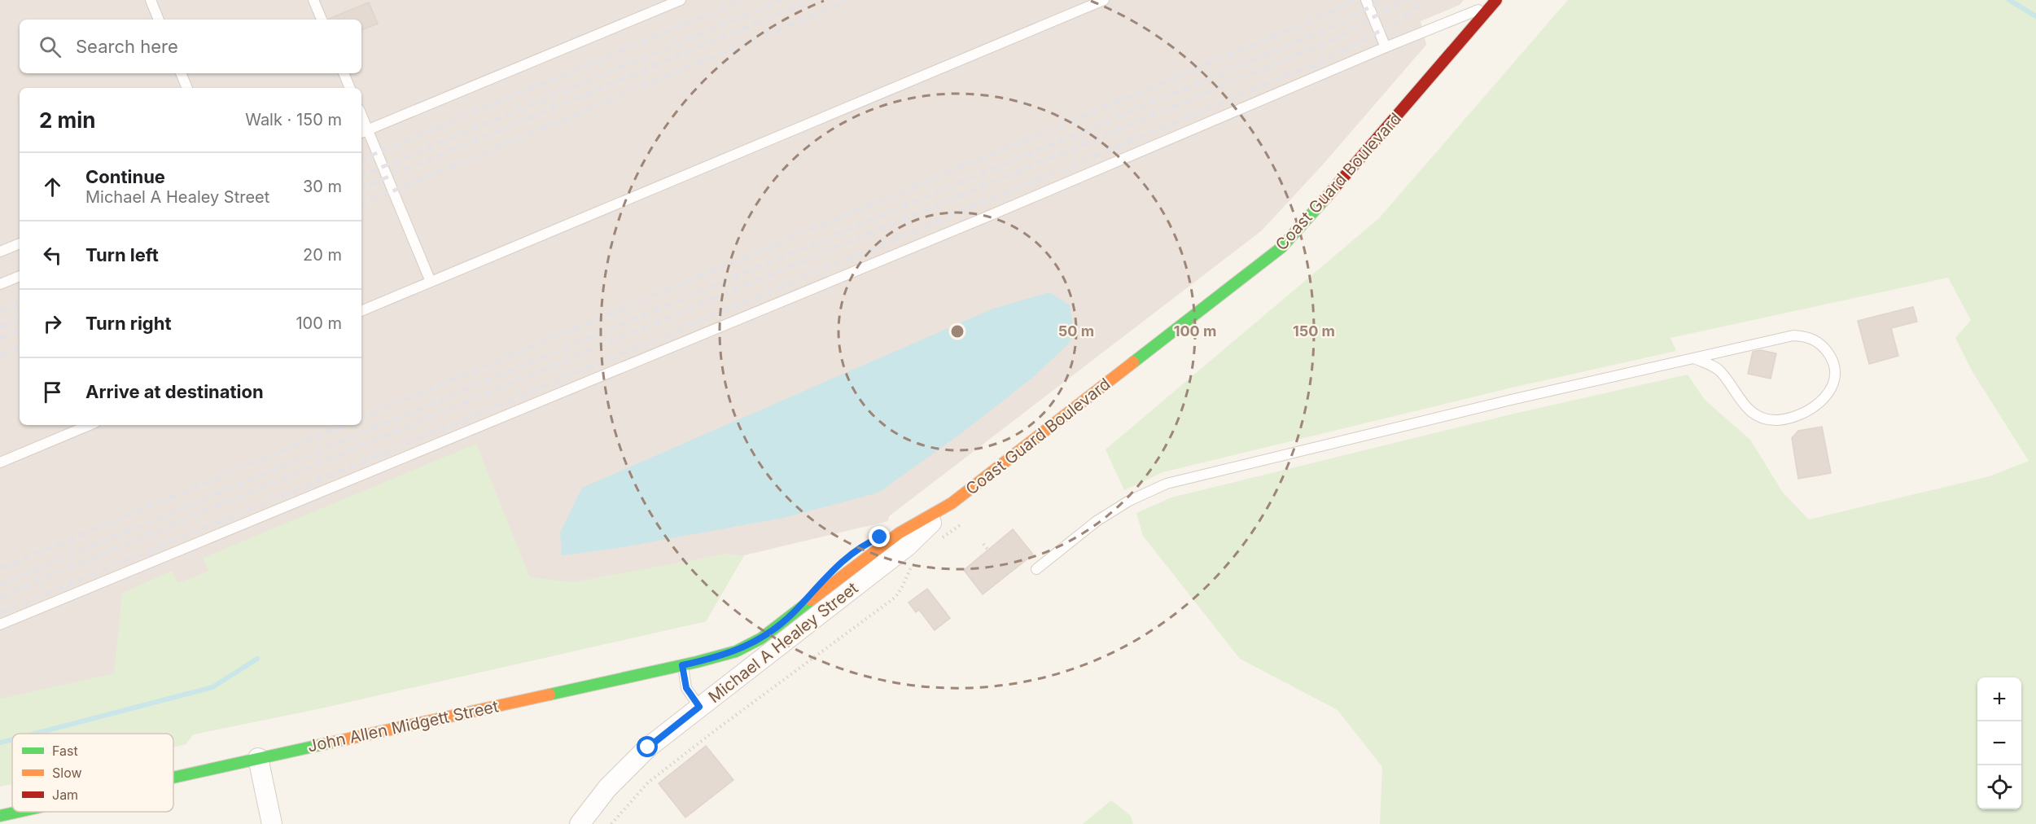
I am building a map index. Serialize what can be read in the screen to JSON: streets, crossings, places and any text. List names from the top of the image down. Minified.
{"streets":{"street":["Coast Guard Boulevard","Michael A Healey Street","John Allen Midgett Street"]},"crossings":[["Coast Guard Boulevard","Michael A Healey Street"],["Coast Guard Boulevard","John Allen Midgett Street"],["Michael A Healey Street","John Allen Midgett Street"]],"legend":["Fast","Slow","Jam"],"page":{"search":"Search here","heading":["2 min","Walk · 150 m"],"list":[["Continue","Michael A Healey Street","30 m"],["Turn left","20 m"],["Turn right","100 m"],"Arrive at destination"],"map_buttons":["+","−"]},"rings":["50 m","100 m","150 m"]}
